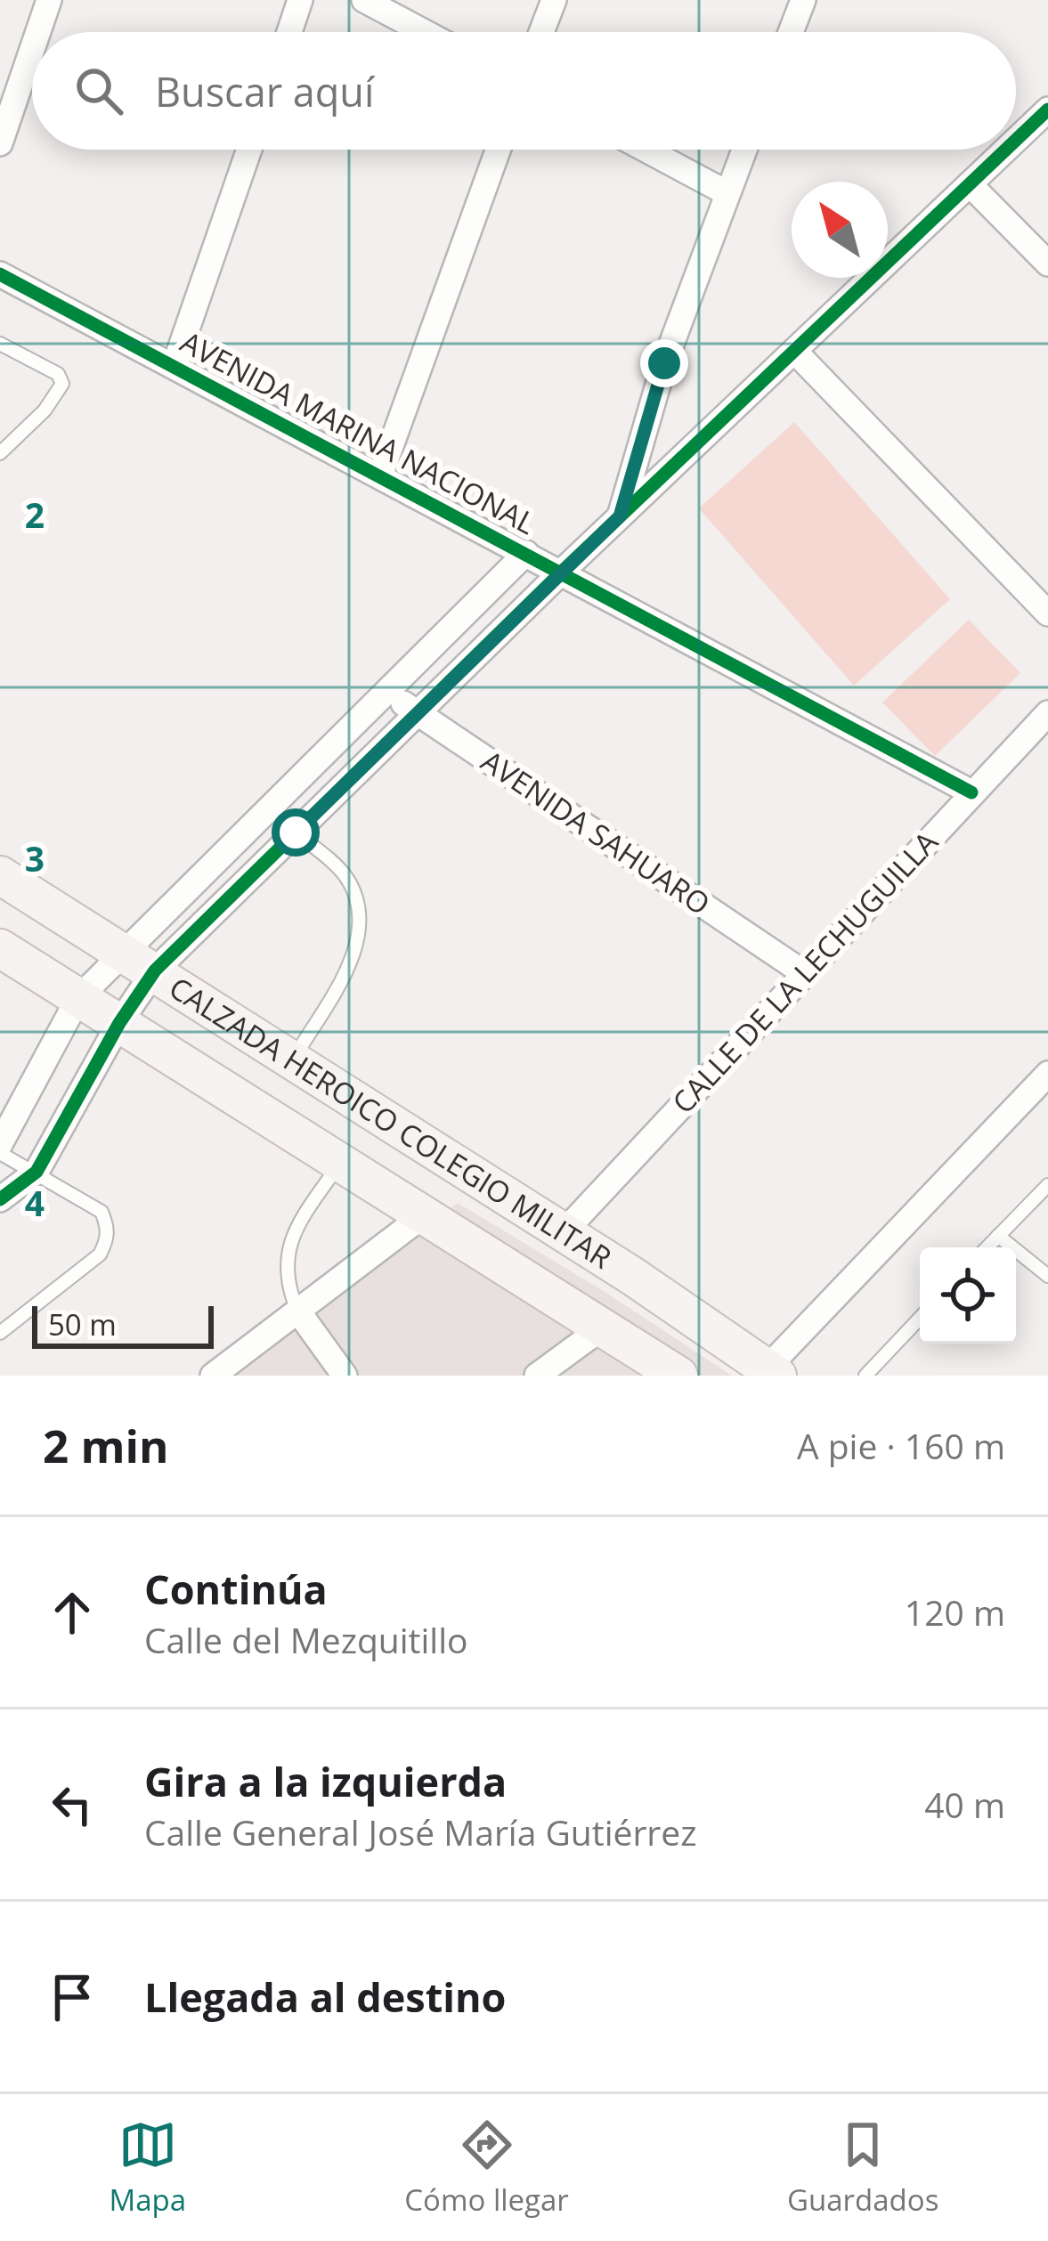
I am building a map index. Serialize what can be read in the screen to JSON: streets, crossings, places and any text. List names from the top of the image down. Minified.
{"streets":{"main road":["CALZADA HEROICO COLEGIO MILITAR"],"street":["AVENIDA MARINA NACIONAL","AVENIDA SAHUARO","CALLE DE LA LECHUGUILLA"]},"crossings":[["AVENIDA MARINA NACIONAL","CALLE DE LA LECHUGUILLA"],["AVENIDA SAHUARO","CALLE DE LA LECHUGUILLA"],["CALLE DE LA LECHUGUILLA","CALZADA HEROICO COLEGIO MILITAR"]],"scale_bar":"50 m","north":"top left","page":{"search":"Buscar aquí","scale":"50 m","heading":["2 min","A pie · 160 m"],"list":[["Continúa","Calle del Mezquitillo","120 m"],["Gira a la izquierda","Calle General José María Gutiérrez","40 m"],"Llegada al destino"],"nav":["Mapa","Cómo llegar","Guardados"]},"grid":{"rows":["2","3","4"]}}
